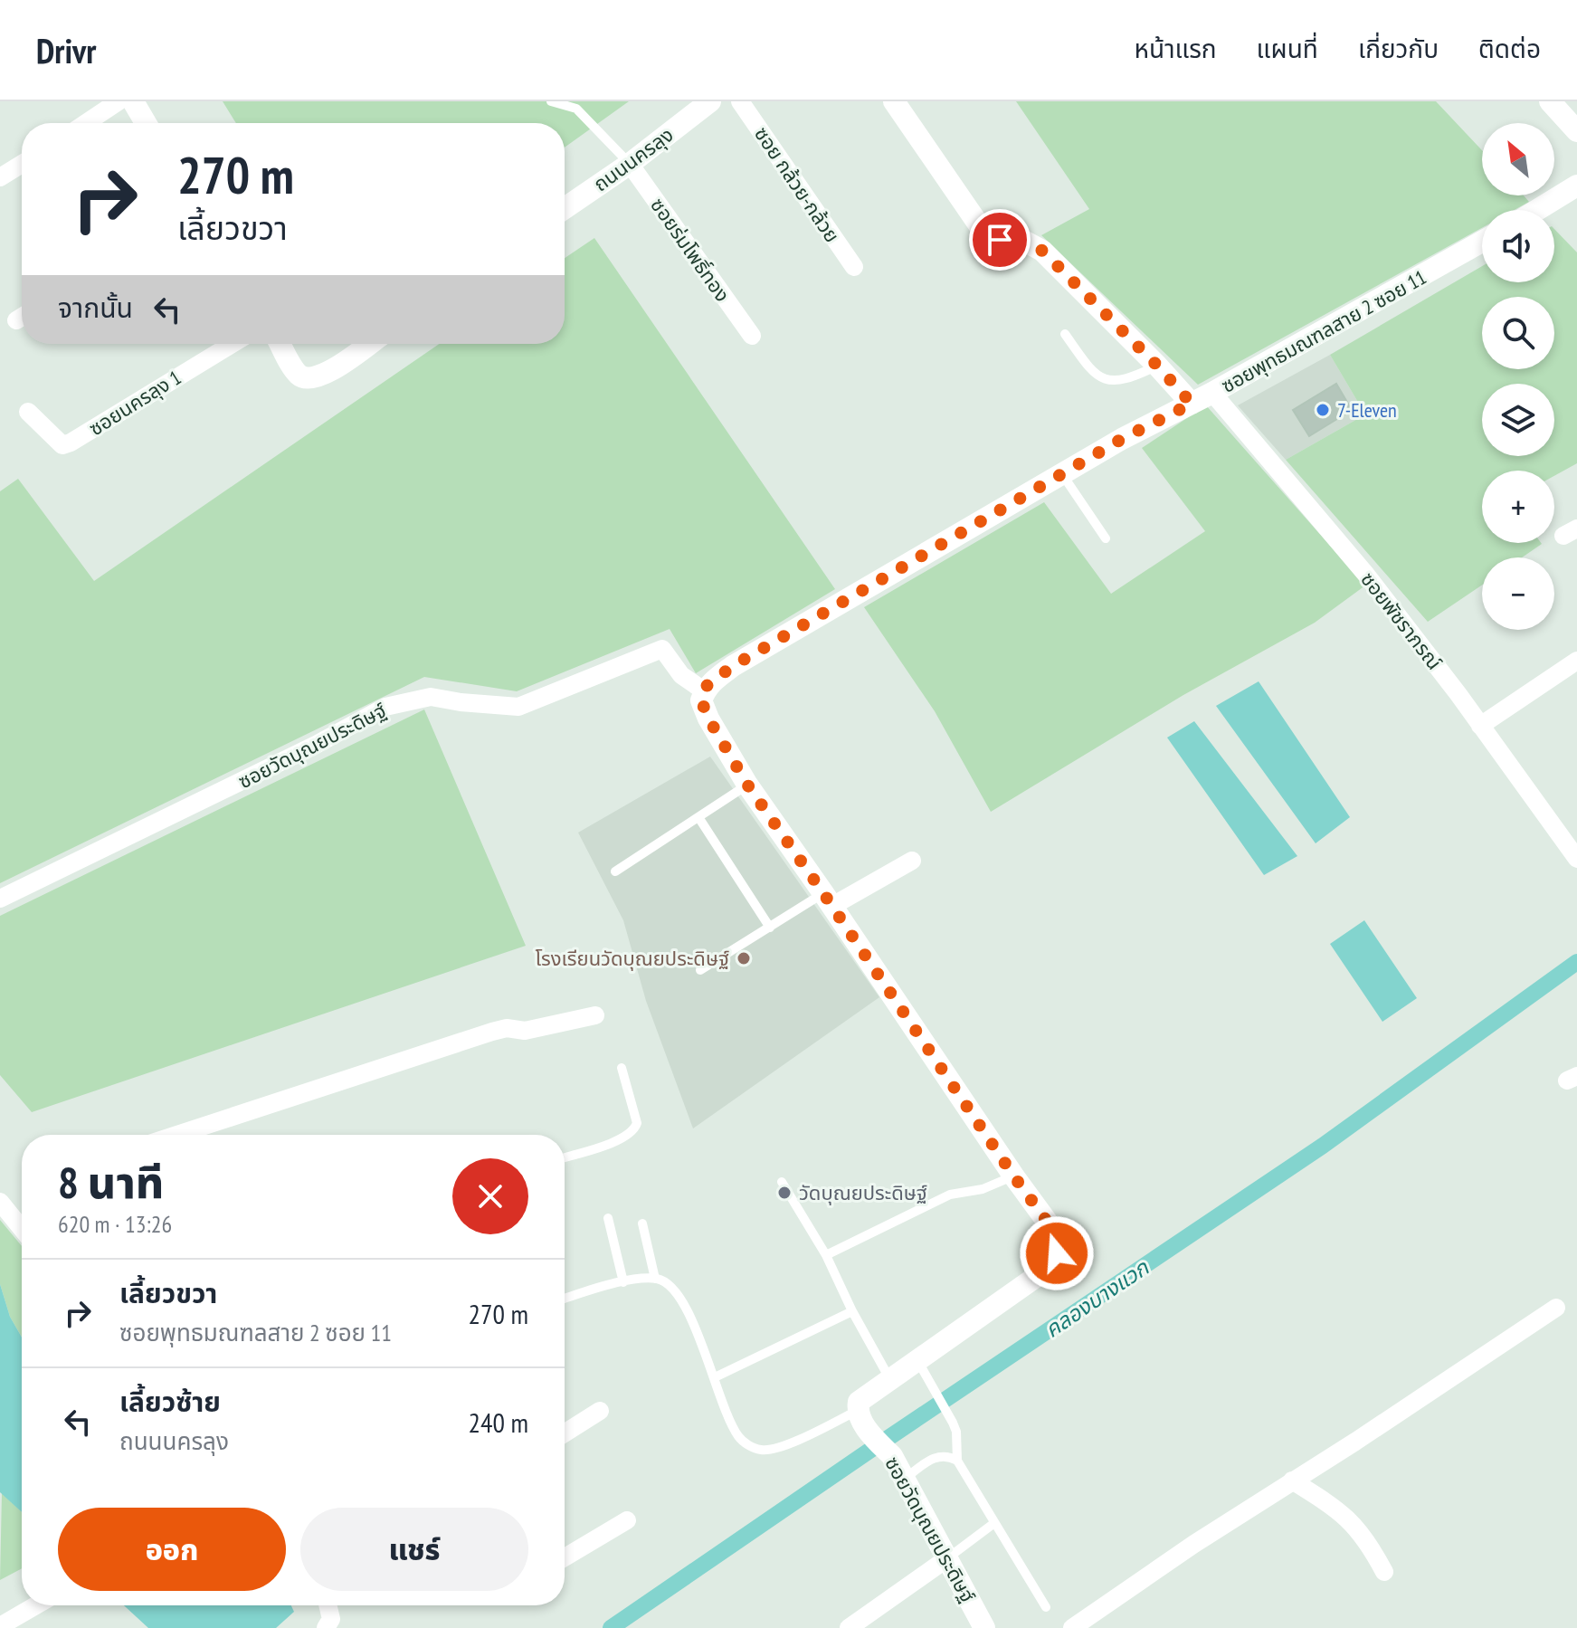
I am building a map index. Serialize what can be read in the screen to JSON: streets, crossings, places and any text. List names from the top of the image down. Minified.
{"streets":{"street":["ถนนนครลุง","ซอย กล้วย-กล้วย","ซอยร่มโพธิ์ทอง","ซอยพุทธมณฑลสาย 2 ซอย 11","ซอยนครลุง 1","ซอยพัชราภรณ์","ซอยวัดบุณยประดิษฐ์"]},"crossings":[["ถนนนครลุง","ซอยร่มโพธิ์ทอง"],["ซอยพุทธมณฑลสาย 2 ซอย 11","ซอยพัชราภรณ์"],["ซอยพุทธมณฑลสาย 2 ซอย 11","ซอยวัดบุณยประดิษฐ์"]],"water":["คลองบางแวก"],"places":["7-Eleven","โรงเรียนวัดบุณยประดิษฐ์","วัดบุณยประดิษฐ์"],"north":"top left","page":{"header":"Drivr","nav":["หน้าแรก","แผนที่","เกี่ยวกับ","ติดต่อ"],"map_buttons":["+","−"],"turn":["270 m","เลี้ยวขวา"],"then":"จากนั้น","heading":["8 นาที","620 m · 13:26"],"list":[{"name":"เลี้ยวขวา","note":"ซอยพุทธมณฑลสาย 2 ซอย 11","value":"270 m"},{"name":"เลี้ยวซ้าย","note":"ถนนนครลุง","value":"240 m"}],"buttons":["ออก","แชร์"]}}
